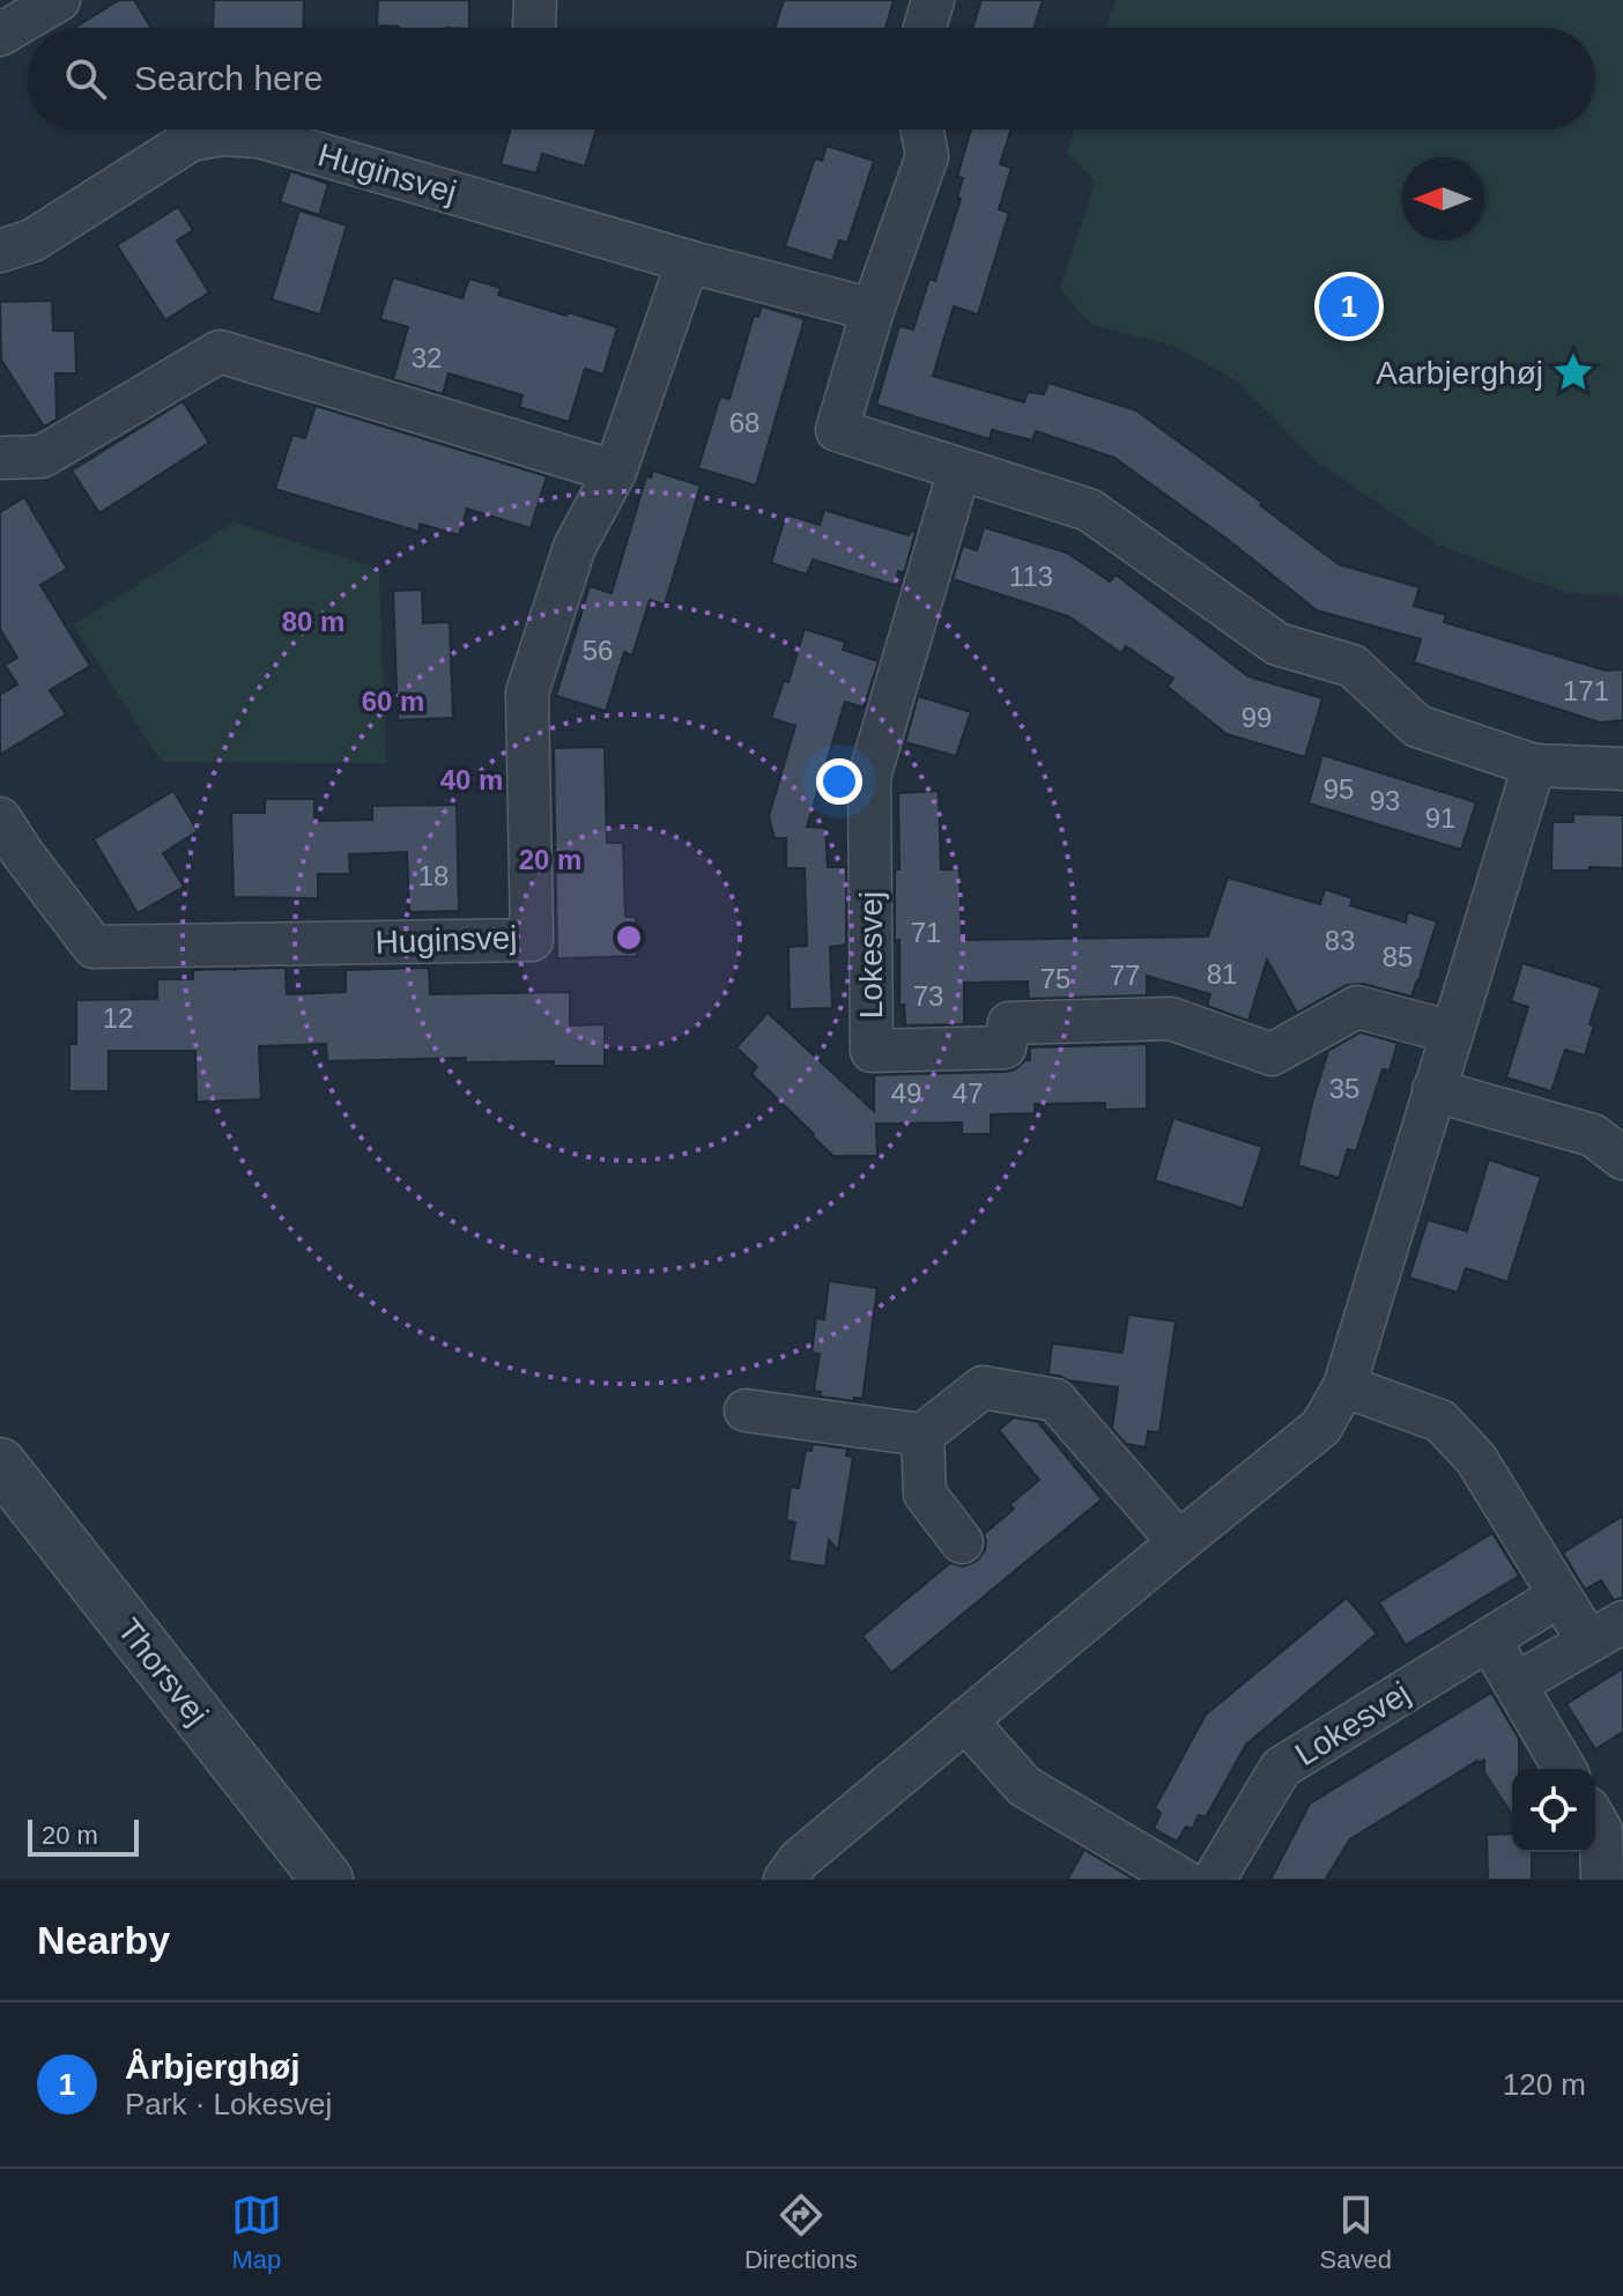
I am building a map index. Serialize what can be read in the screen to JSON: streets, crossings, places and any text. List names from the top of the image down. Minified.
{"streets":{"street":["Huginsvej","Lokesvej","Thorsvej"]},"places":{"place":["Aarbjerghøj"]},"house_numbers":["32","68","113","56","171","99","95","93","91","18","71","83","85","81","77","75","73","12","35","49","47"],"scale_bar":"20 m","north":"left","page":{"search":"Search here","pins":"1","scale":"20 m","heading":"Nearby","list":[{"mark":"1","name":"Årbjerghøj","note":"Park · Lokesvej","value":"120 m"}],"nav":["Map","Directions","Saved"]},"rings":["80 m","60 m","40 m","20 m"]}
